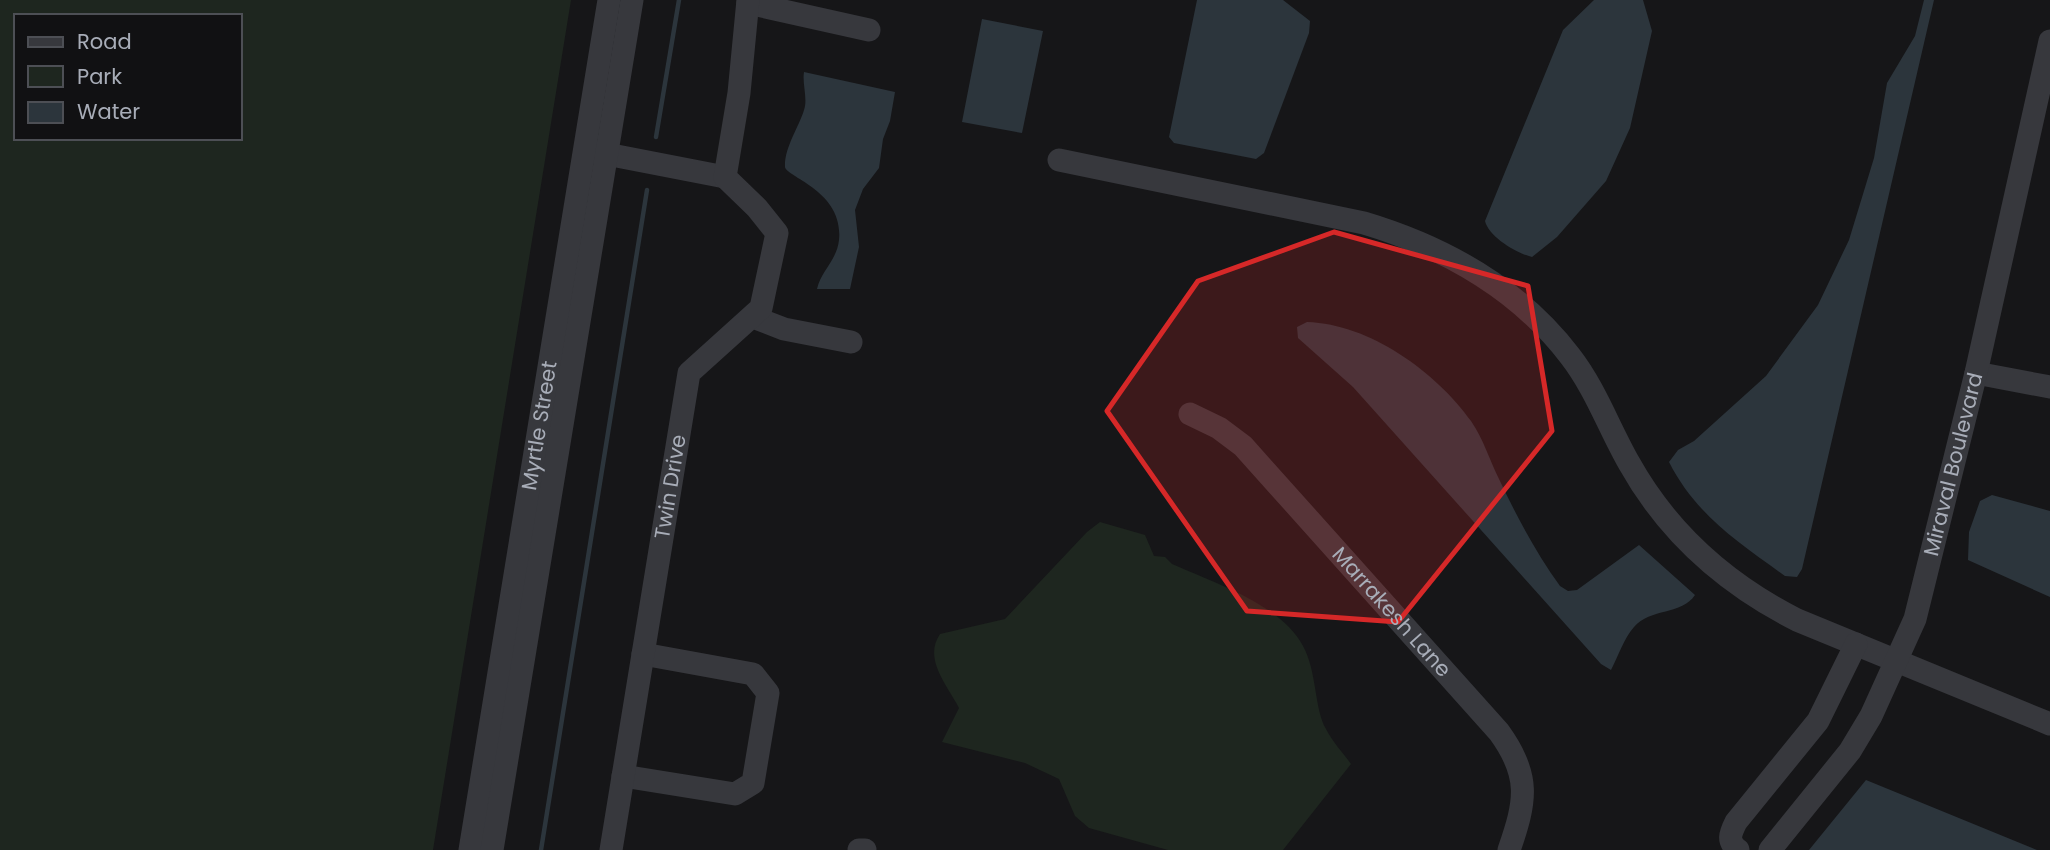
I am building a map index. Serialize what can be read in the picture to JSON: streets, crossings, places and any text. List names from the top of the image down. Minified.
{"streets":{"street":["Myrtle Street","Miraval Boulevard","Twin Drive","Marrakesh Lane"]},"legend":["Road","Park","Water"]}
